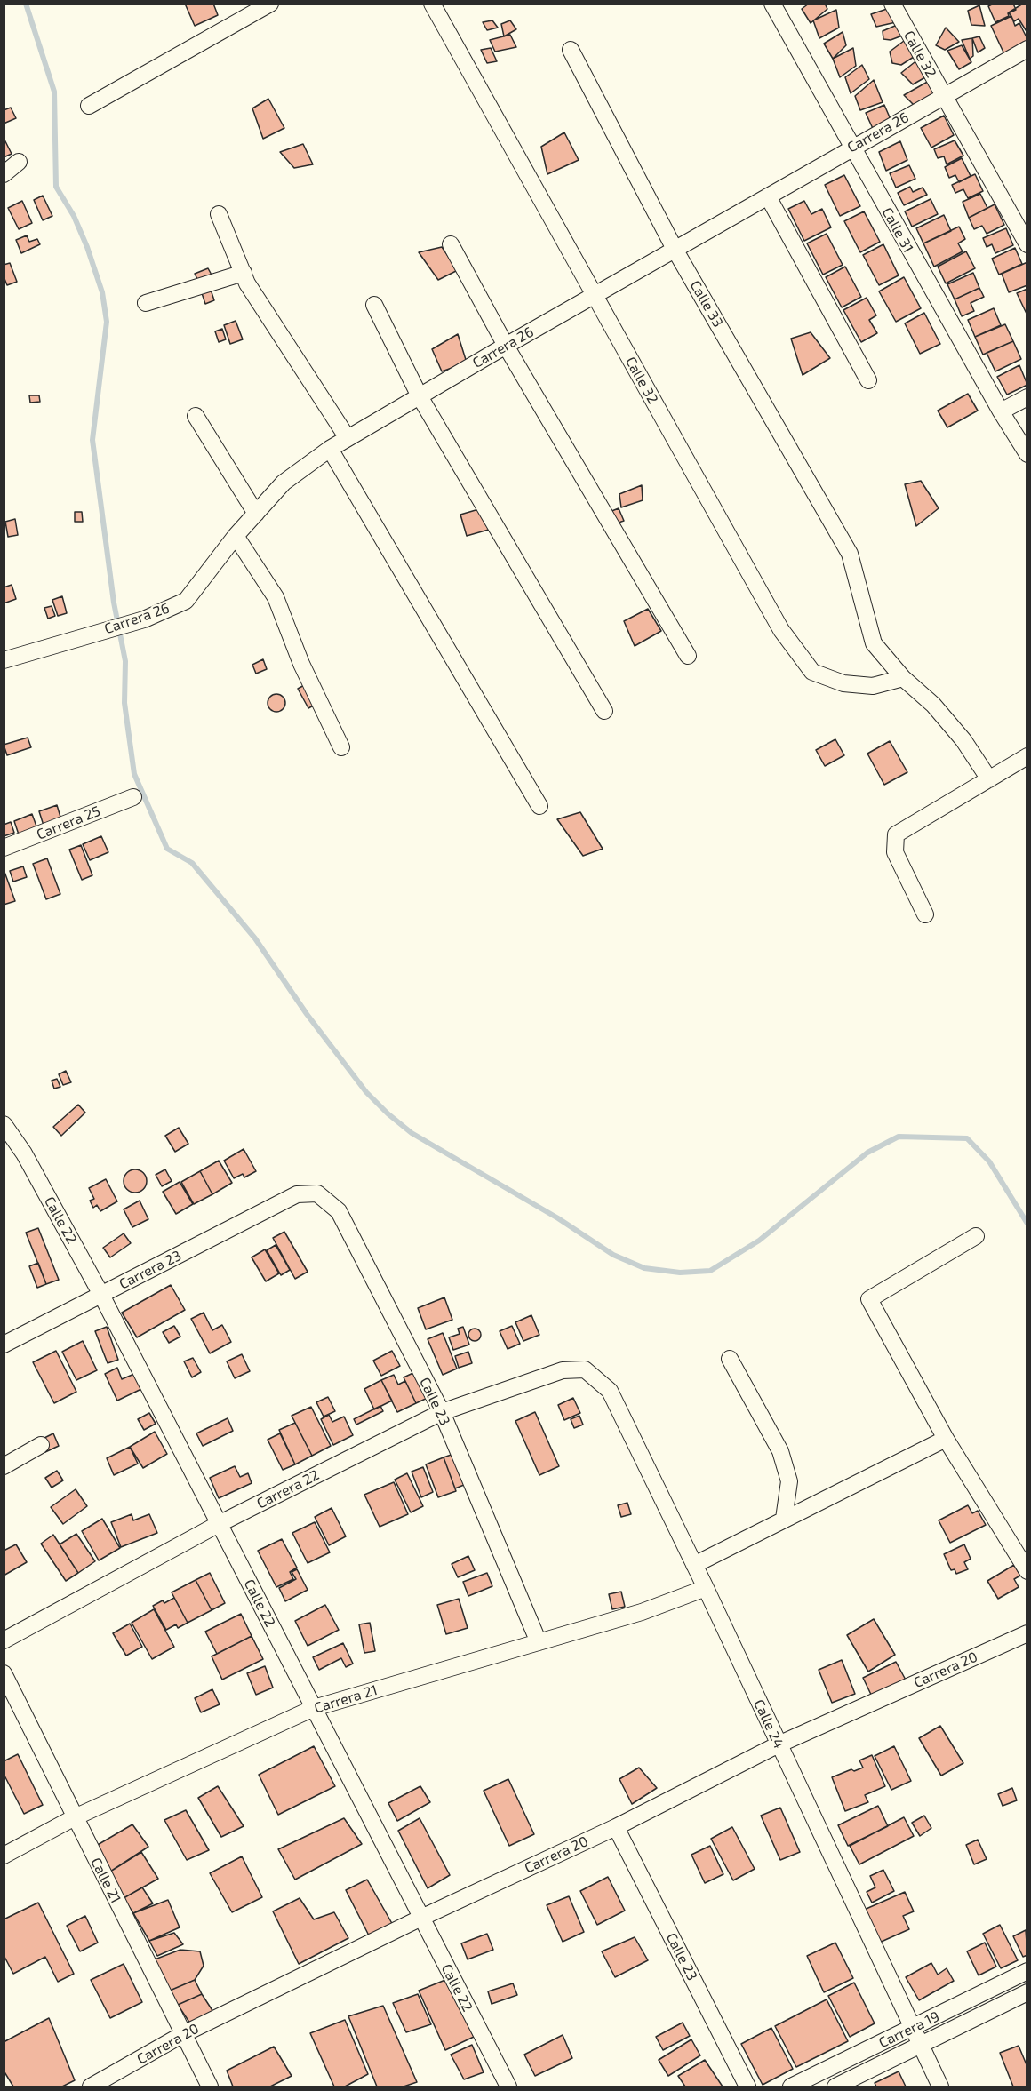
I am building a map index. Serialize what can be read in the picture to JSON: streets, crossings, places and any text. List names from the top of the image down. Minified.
{"streets":{"street":["Calle 32","Carrera 26","Calle 31","Calle 33","Carrera 25","Calle 22","Carrera 23","Calle 23","Carrera 22","Carrera 20","Carrera 21","Calle 24","Calle 21","Carrera 19"]},"crossings":[["Calle 32","Carrera 26"],["Calle 32","Calle 33"],["Carrera 26","Calle 31"],["Carrera 26","Calle 33"],["Calle 22","Carrera 23"],["Calle 22","Carrera 22"],["Calle 22","Carrera 20"],["Calle 22","Carrera 21"],["Carrera 23","Calle 23"],["Calle 23","Carrera 22"],["Calle 23","Carrera 20"],["Calle 23","Carrera 21"],["Carrera 22","Calle 24"],["Carrera 20","Calle 24"],["Carrera 20","Calle 21"],["Carrera 21","Calle 24"],["Carrera 21","Calle 21"],["Calle 24","Carrera 19"]]}
